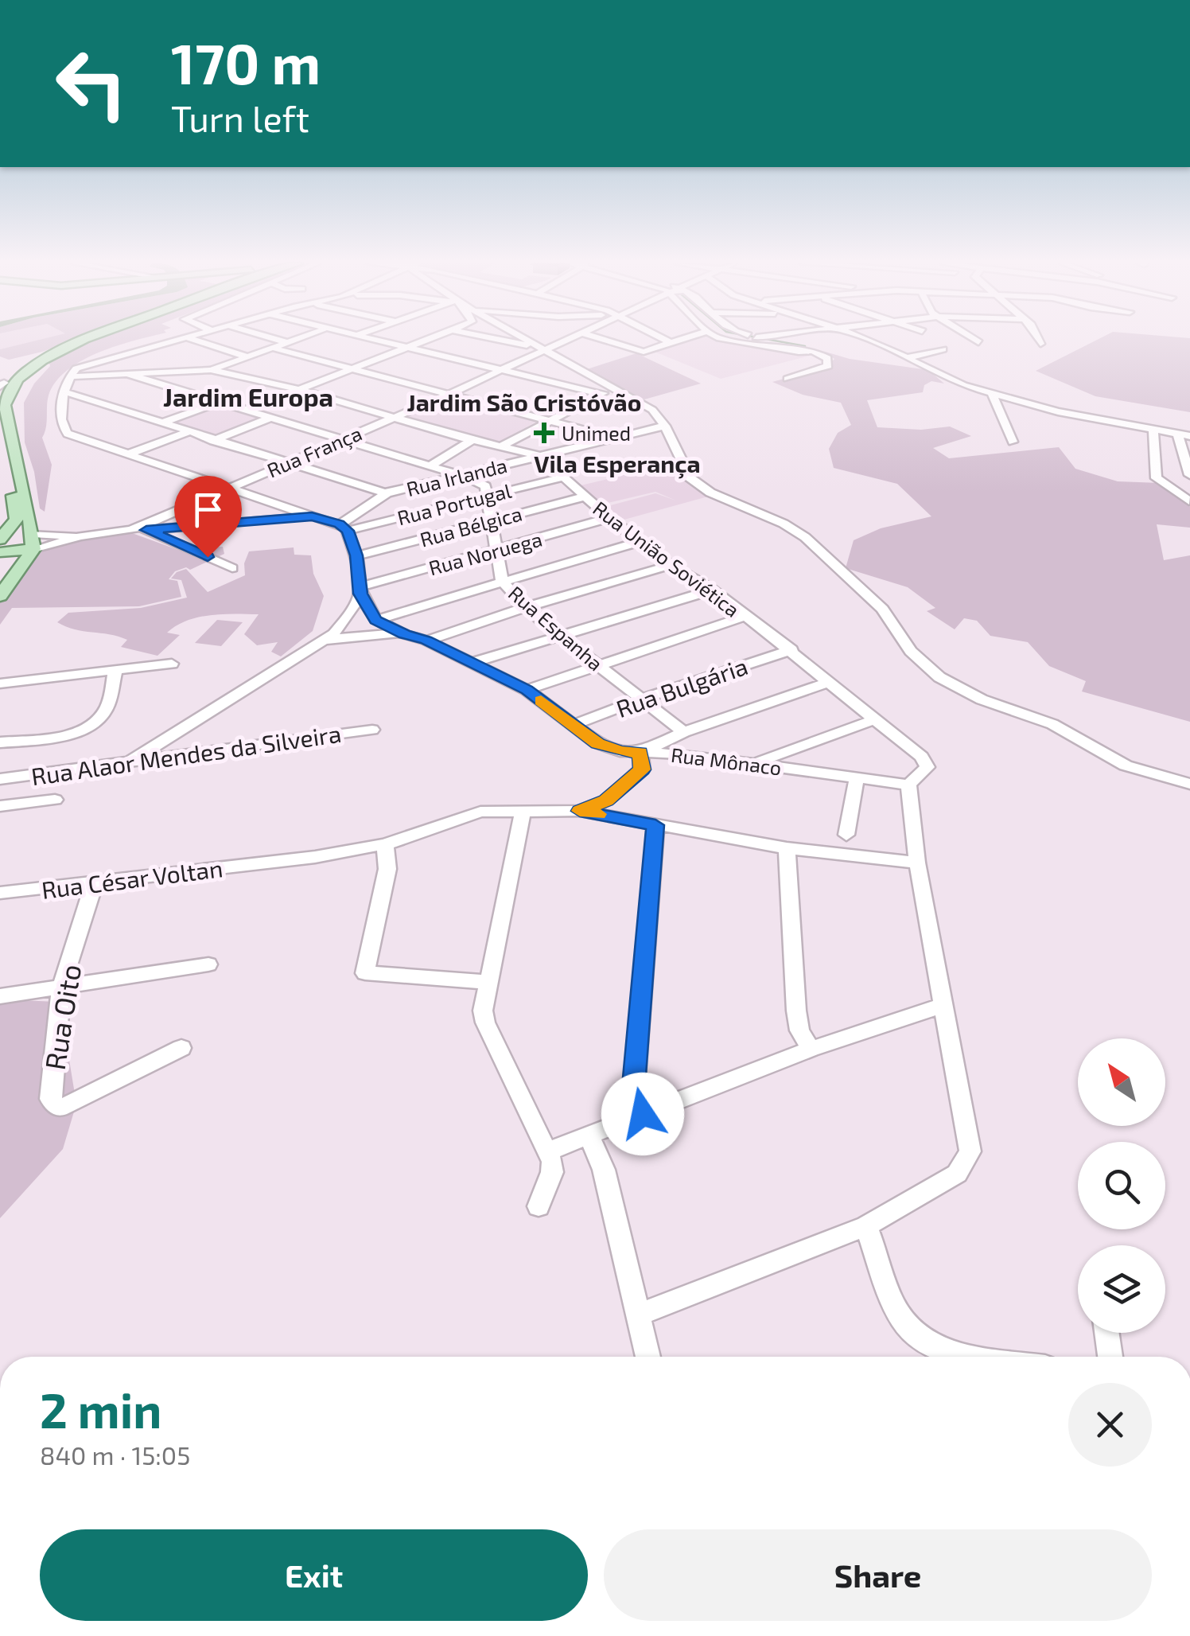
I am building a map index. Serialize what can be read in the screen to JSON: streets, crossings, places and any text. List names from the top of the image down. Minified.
{"streets":{"street":["Rua França","Rua Irlanda","Rua Portugal","Rua Bélgica","Rua Noruega","Rua União Soviética","Rua Espanha","Rua Bulgária","Rua Alaor Mendes da Silveira","Rua Mônaco","Rua César Voltan","Rua Oito"]},"crossings":[["Rua Irlanda","Rua União Soviética"],["Rua Portugal","Rua União Soviética"],["Rua Portugal","Rua Espanha"],["Rua Bélgica","Rua União Soviética"],["Rua Bélgica","Rua Espanha"],["Rua Noruega","Rua União Soviética"],["Rua Noruega","Rua Espanha"],["Rua União Soviética","Rua Bulgária"],["Rua União Soviética","Rua Mônaco"],["Rua Espanha","Rua Bulgária"],["Rua Bulgária","Rua Mônaco"],["Rua César Voltan","Rua Oito"]],"districts":["Jardim Europa","Jardim São Cristóvão","Vila Esperança"],"places":{"health":["Unimed"]},"north":"top left","page":{"turn":["170 m","Turn left"],"heading":["2 min","840 m · 15:05"],"buttons":["Exit","Share"]}}
